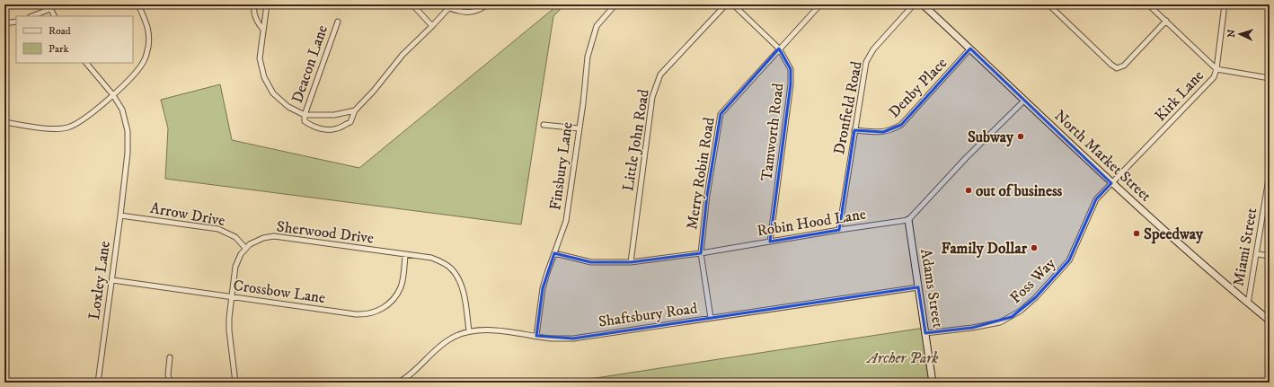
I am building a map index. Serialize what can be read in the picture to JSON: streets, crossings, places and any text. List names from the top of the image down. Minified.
{"streets":{"street":["Deacon Lane","Denby Place","Kirk Lane","Dronfield Road","Tamworth Road","Little John Road","North Market Street","Finsbury Lane","Merry Robin Road","Arrow Drive","Robin Hood Lane","Sherwood Drive","Miami Street","Loxley Lane","Foss Way","Adams Street","Crossbow Lane","Shaftsbury Road"]},"crossings":[["Denby Place","Dronfield Road"],["Denby Place","North Market Street"],["Kirk Lane","North Market Street"],["Kirk Lane","Foss Way"],["Dronfield Road","Robin Hood Lane"],["Tamworth Road","Merry Robin Road"],["Tamworth Road","Robin Hood Lane"],["Little John Road","Robin Hood Lane"],["North Market Street","Miami Street"],["North Market Street","Foss Way"],["Finsbury Lane","Robin Hood Lane"],["Finsbury Lane","Shaftsbury Road"],["Merry Robin Road","Robin Hood Lane"],["Merry Robin Road","Shaftsbury Road"],["Arrow Drive","Sherwood Drive"],["Arrow Drive","Loxley Lane"],["Robin Hood Lane","Adams Street"],["Sherwood Drive","Crossbow Lane"],["Sherwood Drive","Shaftsbury Road"],["Loxley Lane","Crossbow Lane"],["Foss Way","Adams Street"],["Adams Street","Shaftsbury Road"]],"parks":["Archer Park"],"places":["Subway","out of business","Speedway","Family Dollar"],"legend":["Road","Park"],"north":"left"}
